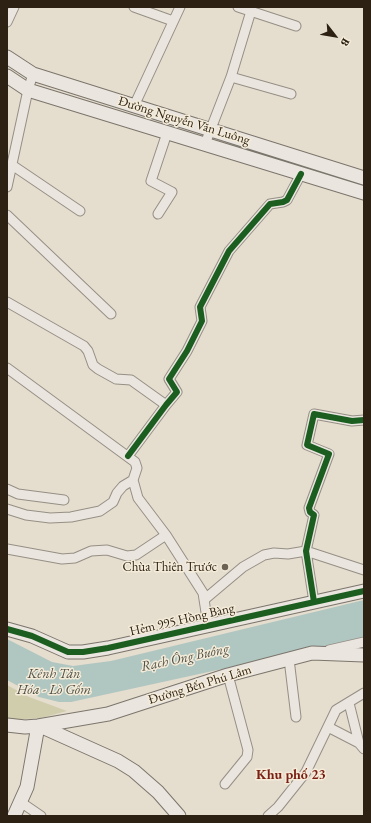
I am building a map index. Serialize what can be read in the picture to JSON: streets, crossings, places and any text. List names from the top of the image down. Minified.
{"streets":{"street":["Đường Nguyễn Văn Luông","Hẻm 995 Hồng Bàng","Đường Bến Phú Lâm"]},"districts":["Khu phố 23"],"water":["Rạch Ông Buông","Kênh Tân Hóa - Lò Gốm"],"places":["Chùa Thiên Trước"],"north":"bottom right"}
